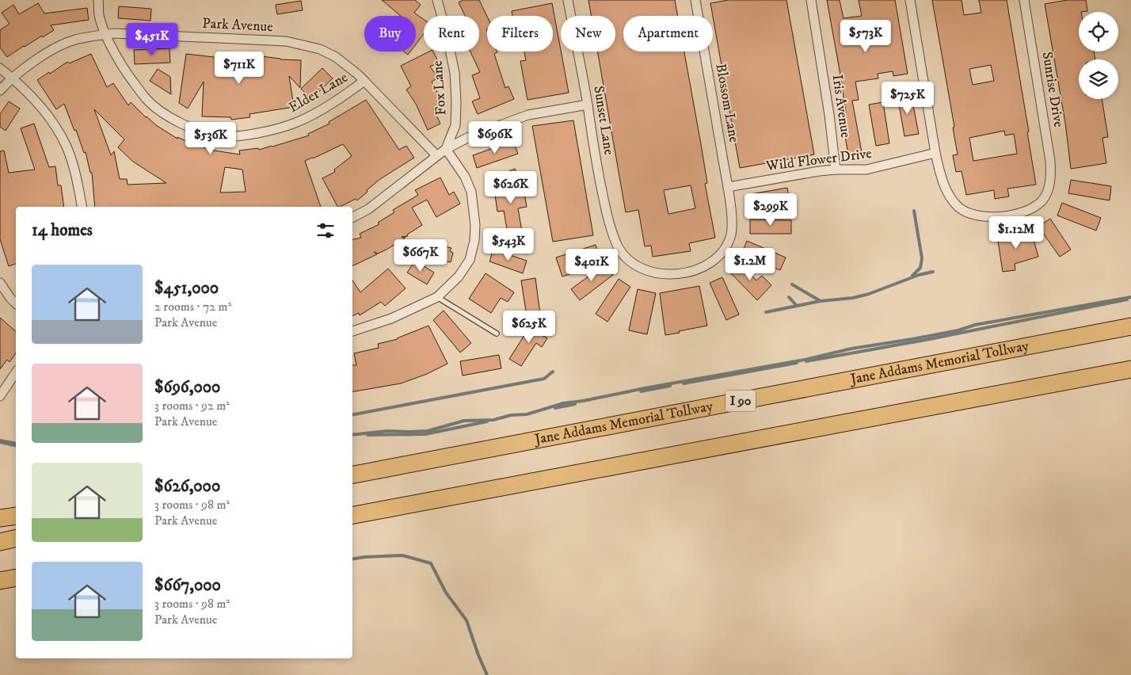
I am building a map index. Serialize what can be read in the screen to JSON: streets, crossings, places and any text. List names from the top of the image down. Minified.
{"streets":{"highway":["Jane Addams Memorial Tollway","I 90"],"street":["Park Avenue","Fox Lane","Sunrise Drive","Elder Lane","Blossom Lane","Iris Avenue","Sunset Lane","Wild Flower Drive"]},"crossings":[["Park Avenue","Elder Lane"],["Sunrise Drive","Wild Flower Drive"],["Blossom Lane","Sunset Lane"],["Blossom Lane","Wild Flower Drive"],["Iris Avenue","Wild Flower Drive"],["Sunset Lane","Wild Flower Drive"]],"page":{"chip":["Buy","Rent","Filters","New","Apartment"],"price":["$573K","$451K","$711K","$725K","$696K","$536K","$626K","$299K","$1.12M","$543K","$667K","$1.2M","$401K","$625K"],"heading":"14 homes","list":[{"name":"$451,000","note":"2 rooms · 72 m² · Park Avenue"},{"name":"$696,000","note":"3 rooms · 92 m² · Park Avenue"},{"name":"$626,000","note":"3 rooms · 98 m² · Park Avenue"},{"name":"$667,000","note":"3 rooms · 98 m² · Park Avenue"}]}}
